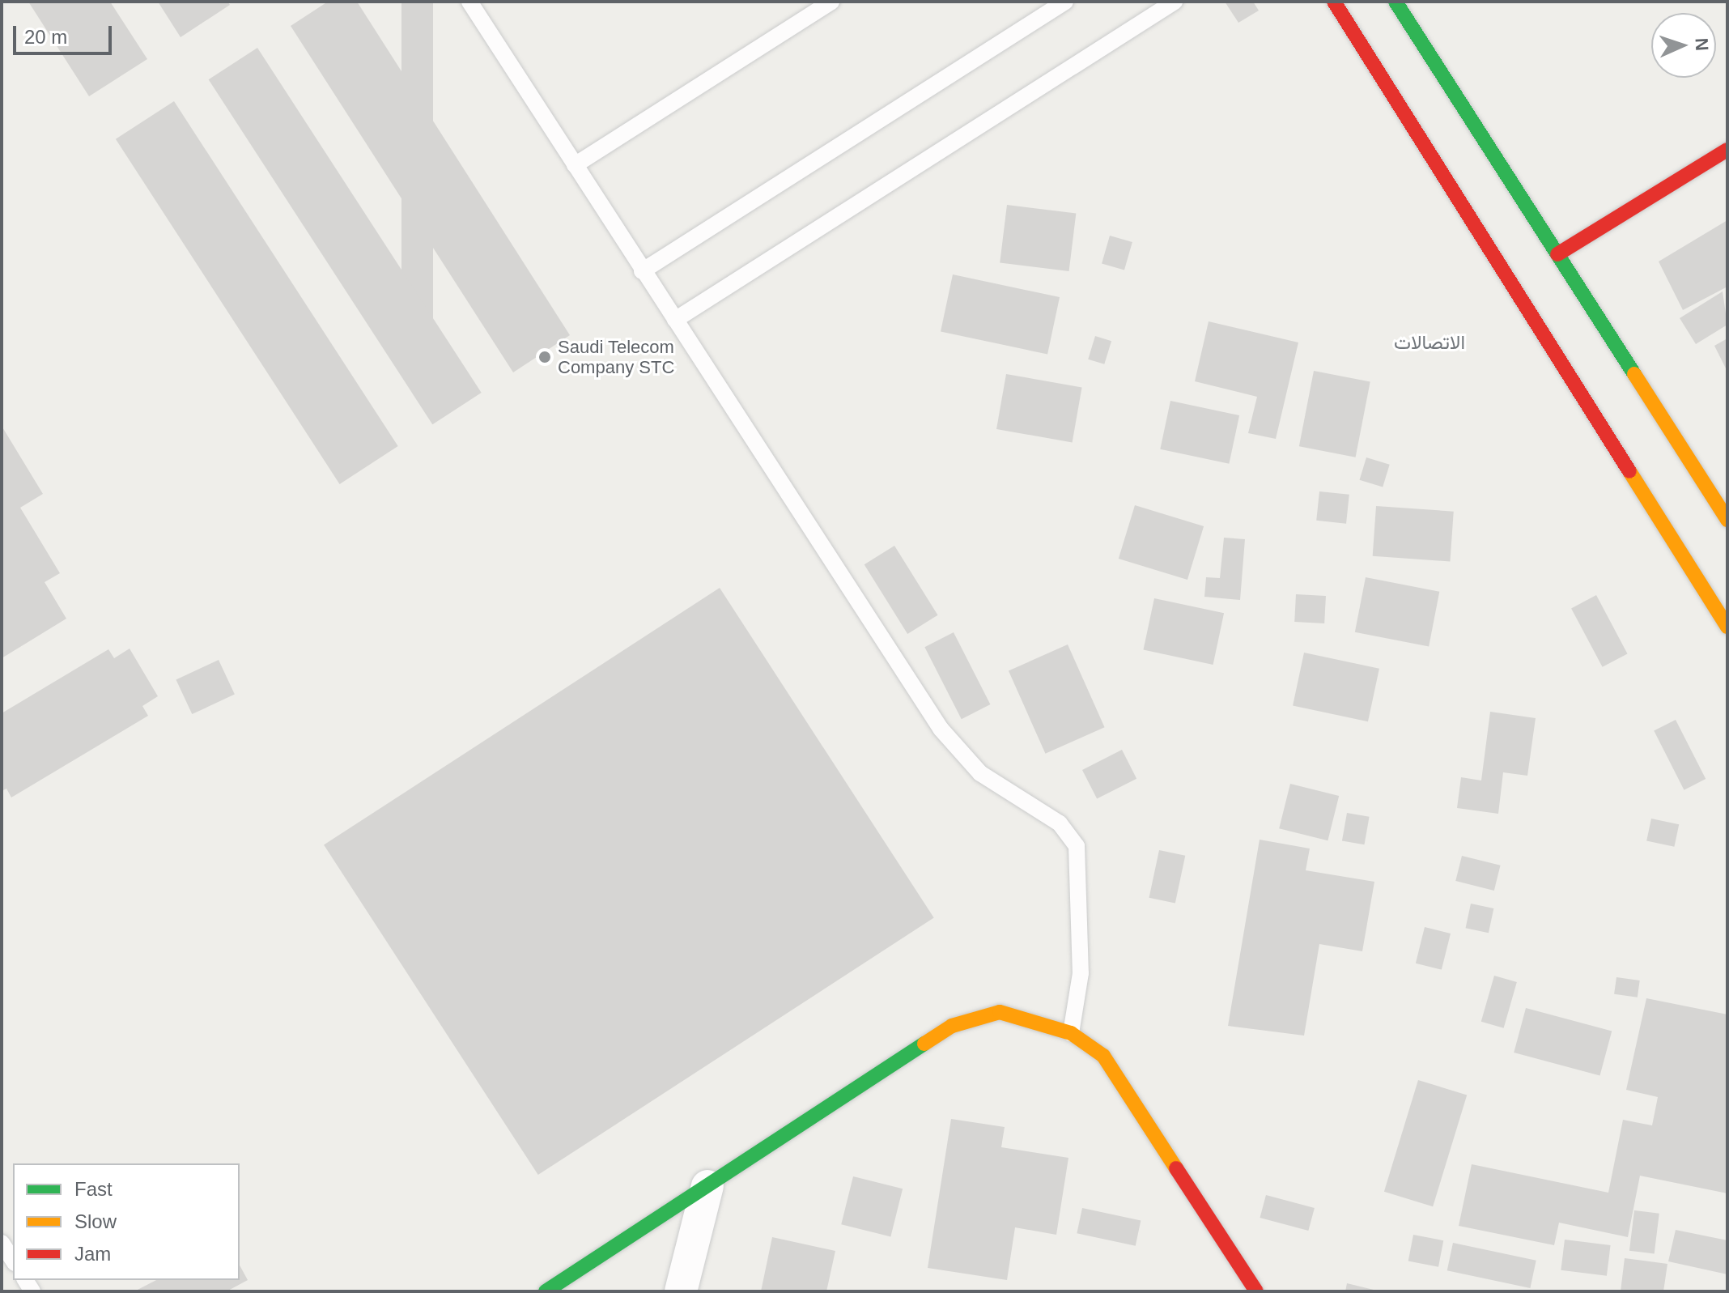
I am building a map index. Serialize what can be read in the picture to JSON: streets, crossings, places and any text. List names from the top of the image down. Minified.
{"districts":["الاتصالات"],"places":["Saudi Telecom Company STC"],"legend":["Fast","Slow","Jam"],"scale_bar":"20 m","north":"right"}
